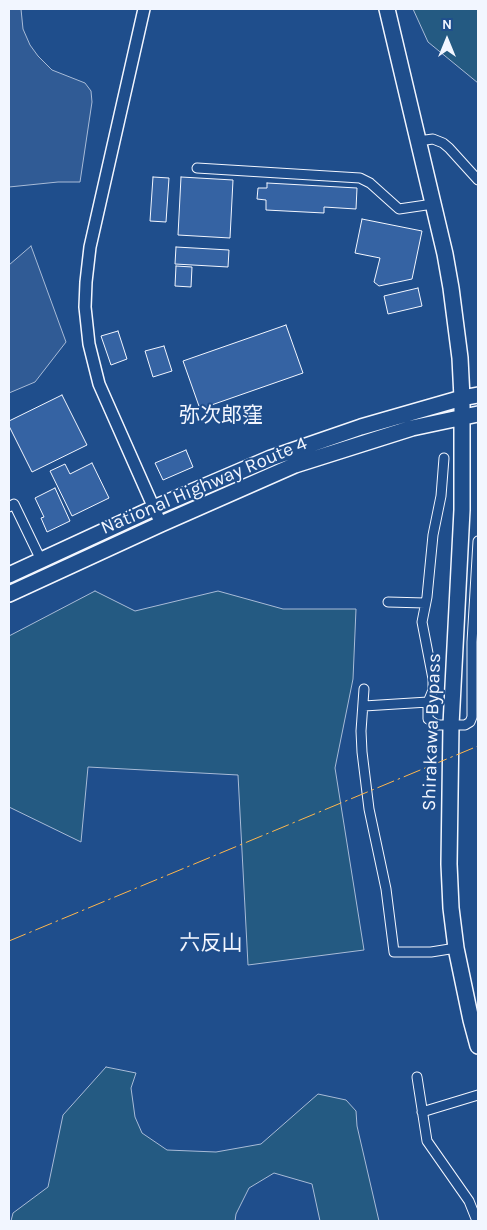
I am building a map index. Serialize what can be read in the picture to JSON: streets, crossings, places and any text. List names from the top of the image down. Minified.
{"streets":{"highway":["National Highway Route 4","Shirakawa Bypass"]},"crossings":[["National Highway Route 4","Shirakawa Bypass"]],"districts":["弥次郎窪","六反山"],"north":"top"}
